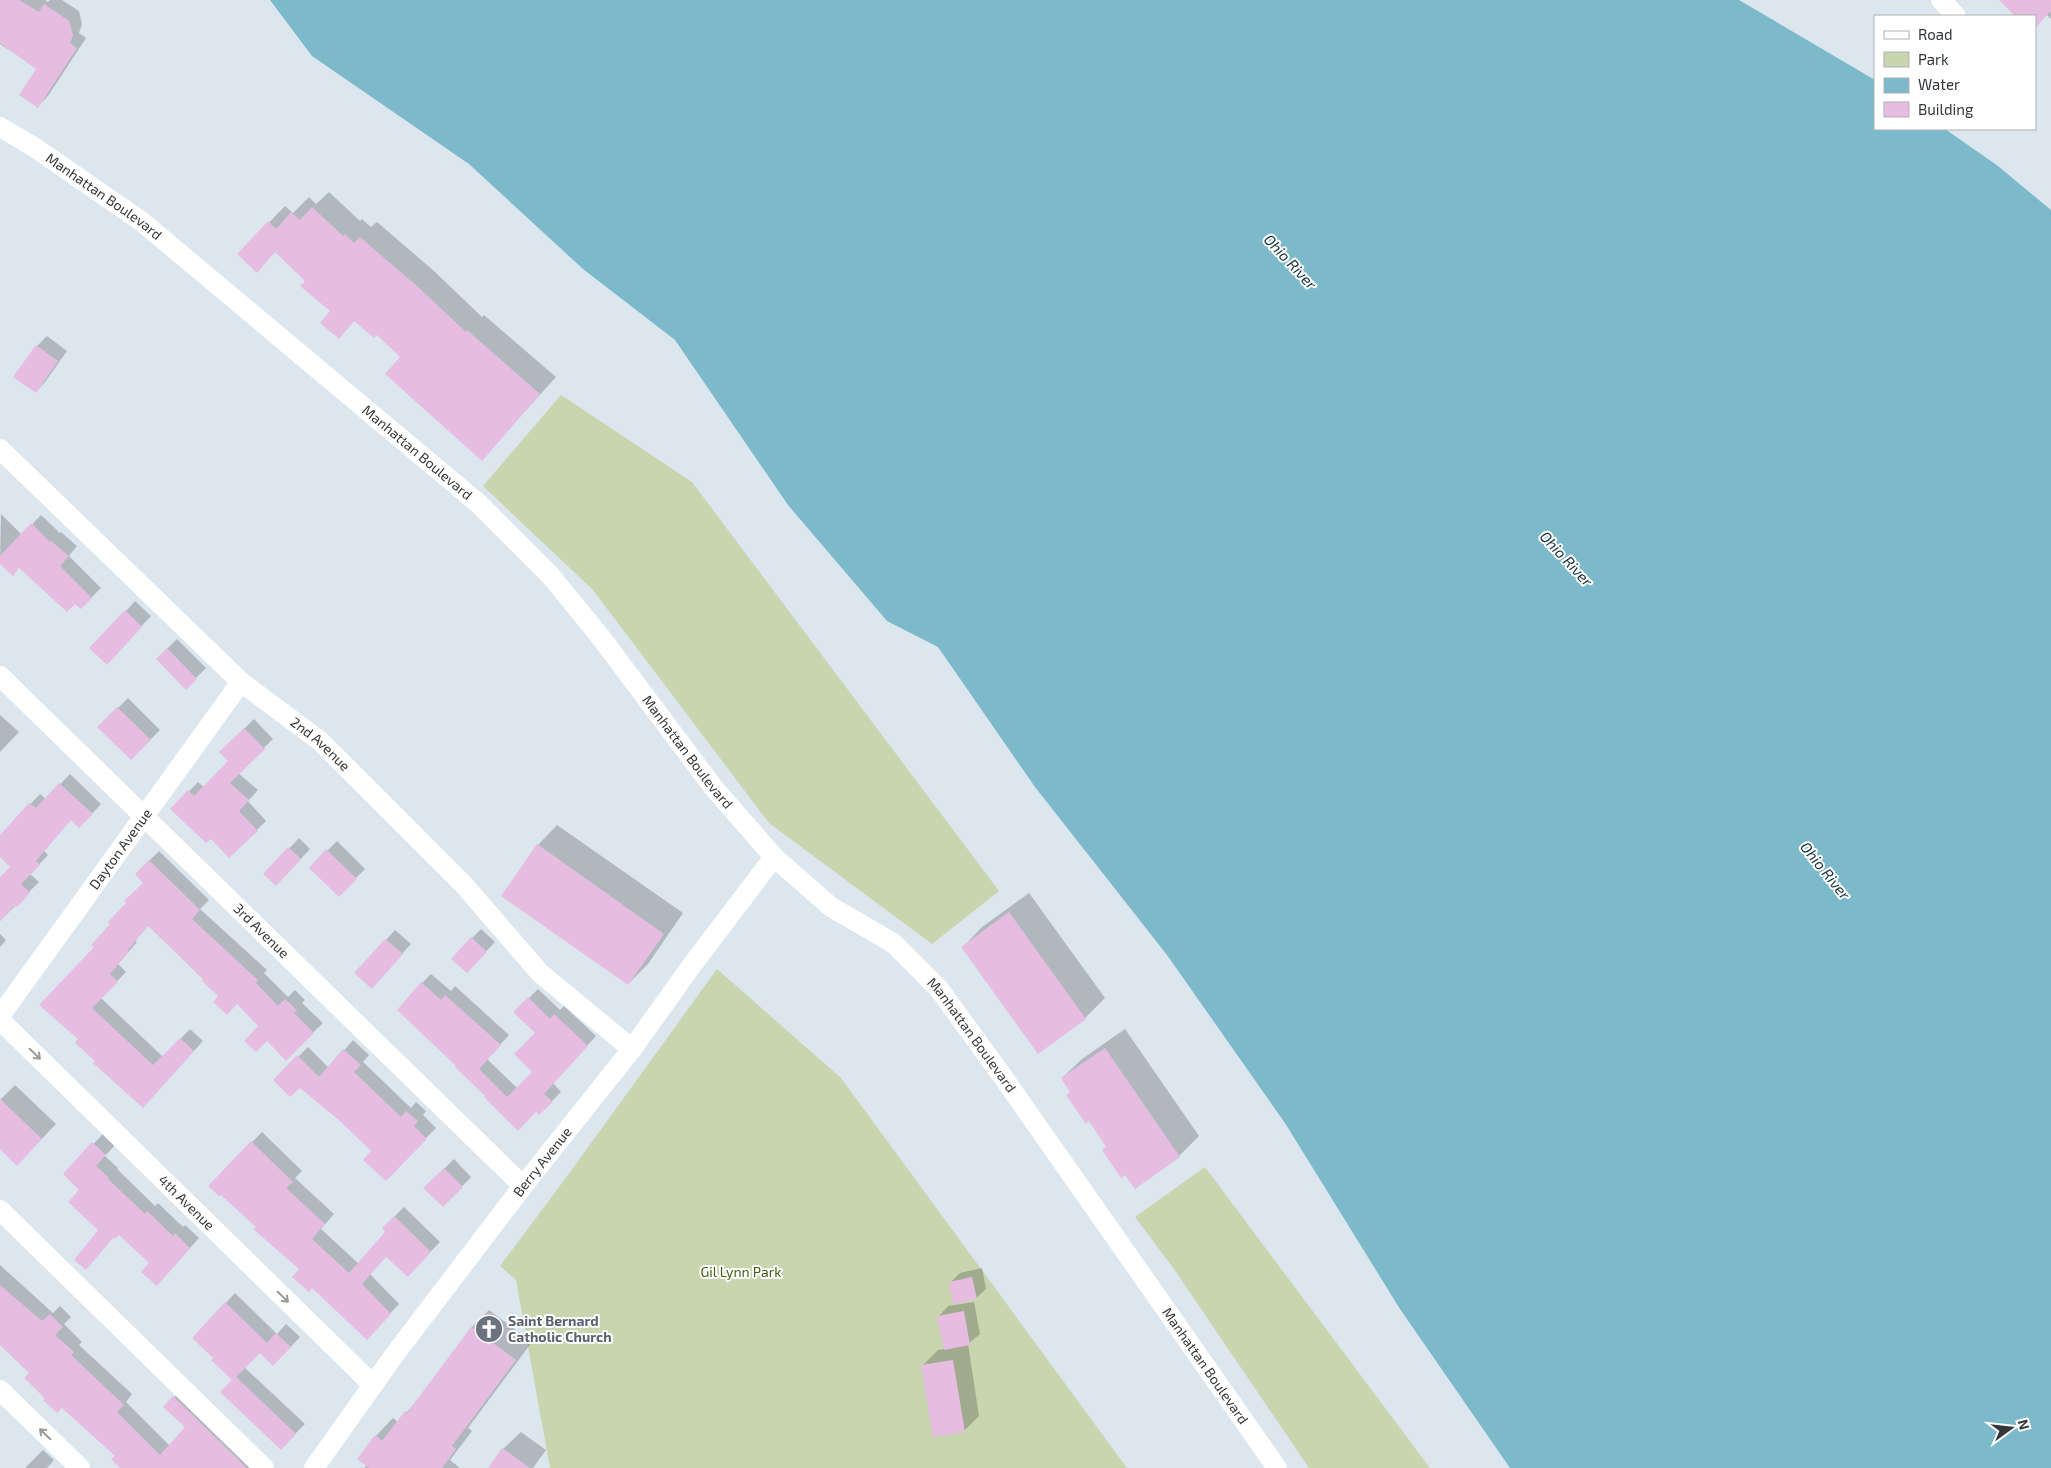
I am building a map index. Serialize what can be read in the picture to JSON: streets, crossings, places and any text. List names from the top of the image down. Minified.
{"streets":{"street":["Manhattan Boulevard","2nd Avenue","Dayton Avenue","3rd Avenue","Berry Avenue","4th Avenue"]},"crossings":[["Manhattan Boulevard","Berry Avenue"],["2nd Avenue","Dayton Avenue"],["2nd Avenue","Berry Avenue"],["Dayton Avenue","3rd Avenue"],["3rd Avenue","Berry Avenue"],["Berry Avenue","4th Avenue"]],"water":["Ohio River"],"parks":["Gil Lynn Park"],"places":{"church":["Saint Bernard Catholic Church"]},"legend":["Road","Park","Water","Building"],"north":"right"}
